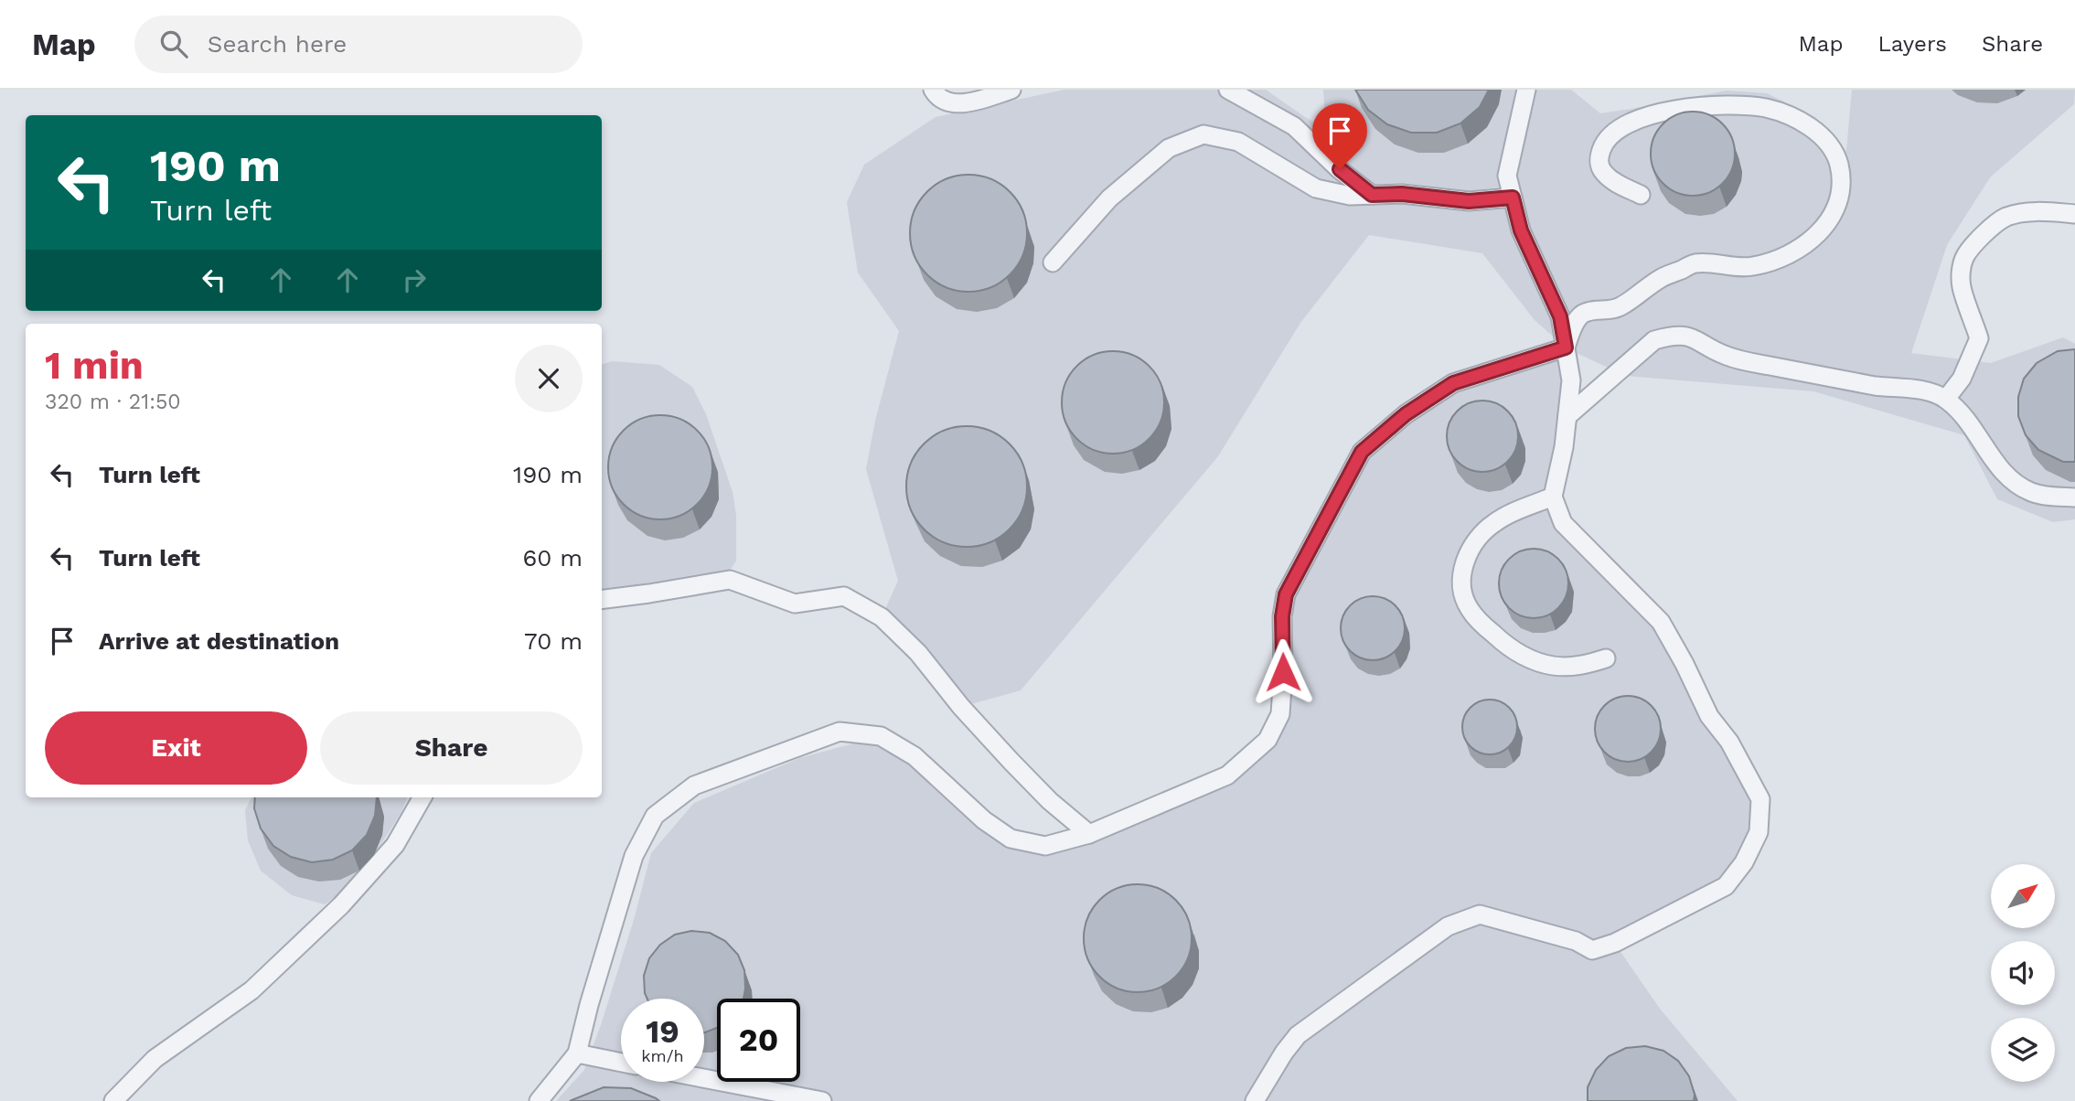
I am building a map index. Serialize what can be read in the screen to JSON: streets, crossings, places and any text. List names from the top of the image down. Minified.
{"north":"top right","page":{"header":"Map","search":"Search here","nav":["Map","Layers","Share"],"turn":["190 m","Turn left"],"heading":["1 min","320 m · 21:50"],"list":[{"name":"Turn left","value":"190 m"},{"name":"Turn left","value":"60 m"},{"name":"Arrive at destination","value":"70 m"}],"buttons":["Exit","Share"],"speed":"19 km/h","limit":"20"}}
